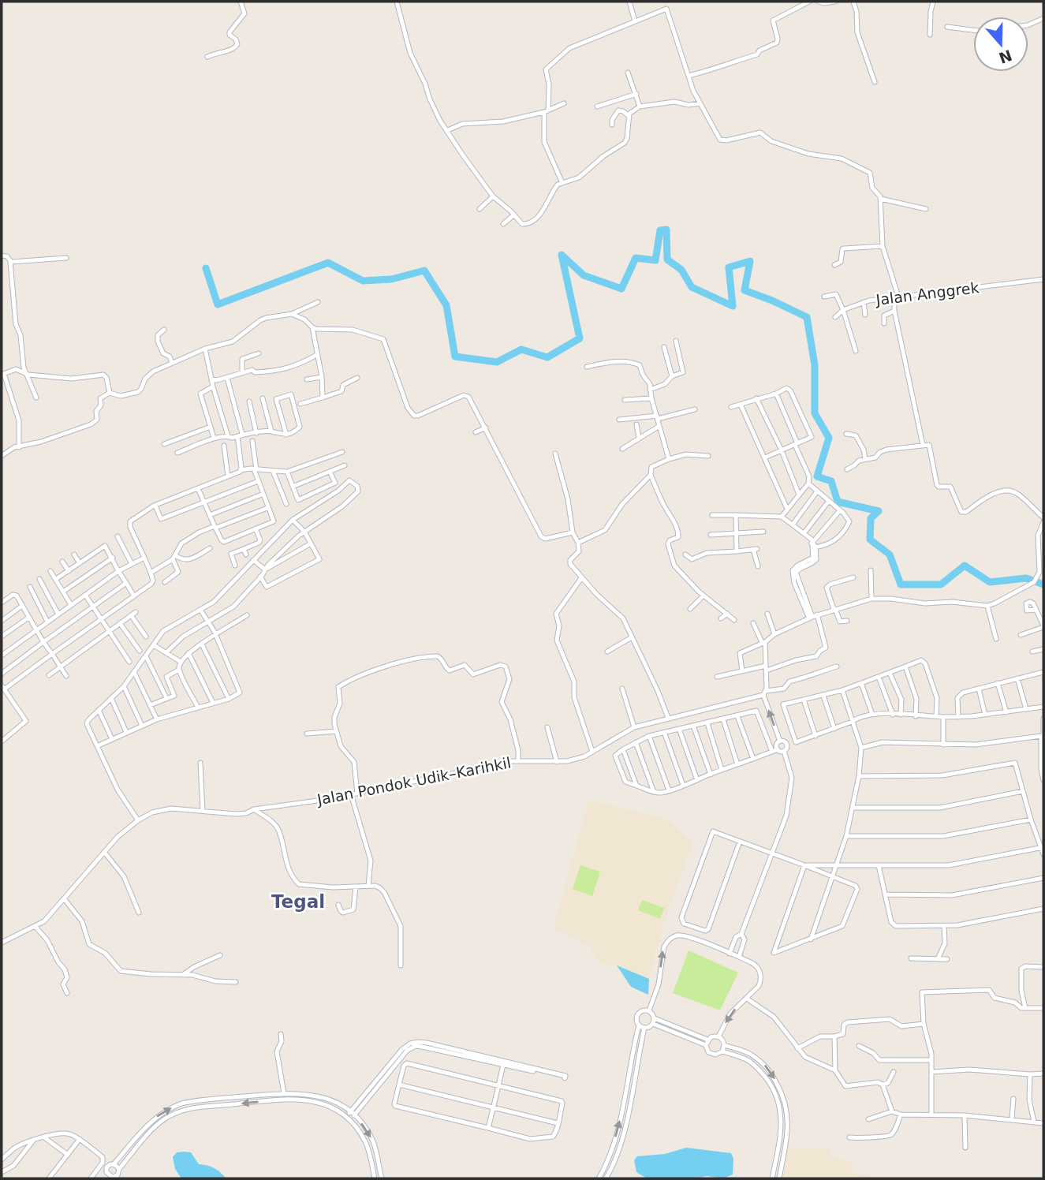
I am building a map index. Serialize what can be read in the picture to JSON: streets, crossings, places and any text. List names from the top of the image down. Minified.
{"streets":{"street":["Jalan Anggrek","Jalan Pondok Udik–Karihkil"]},"districts":["Tegal"],"north":"bottom"}
